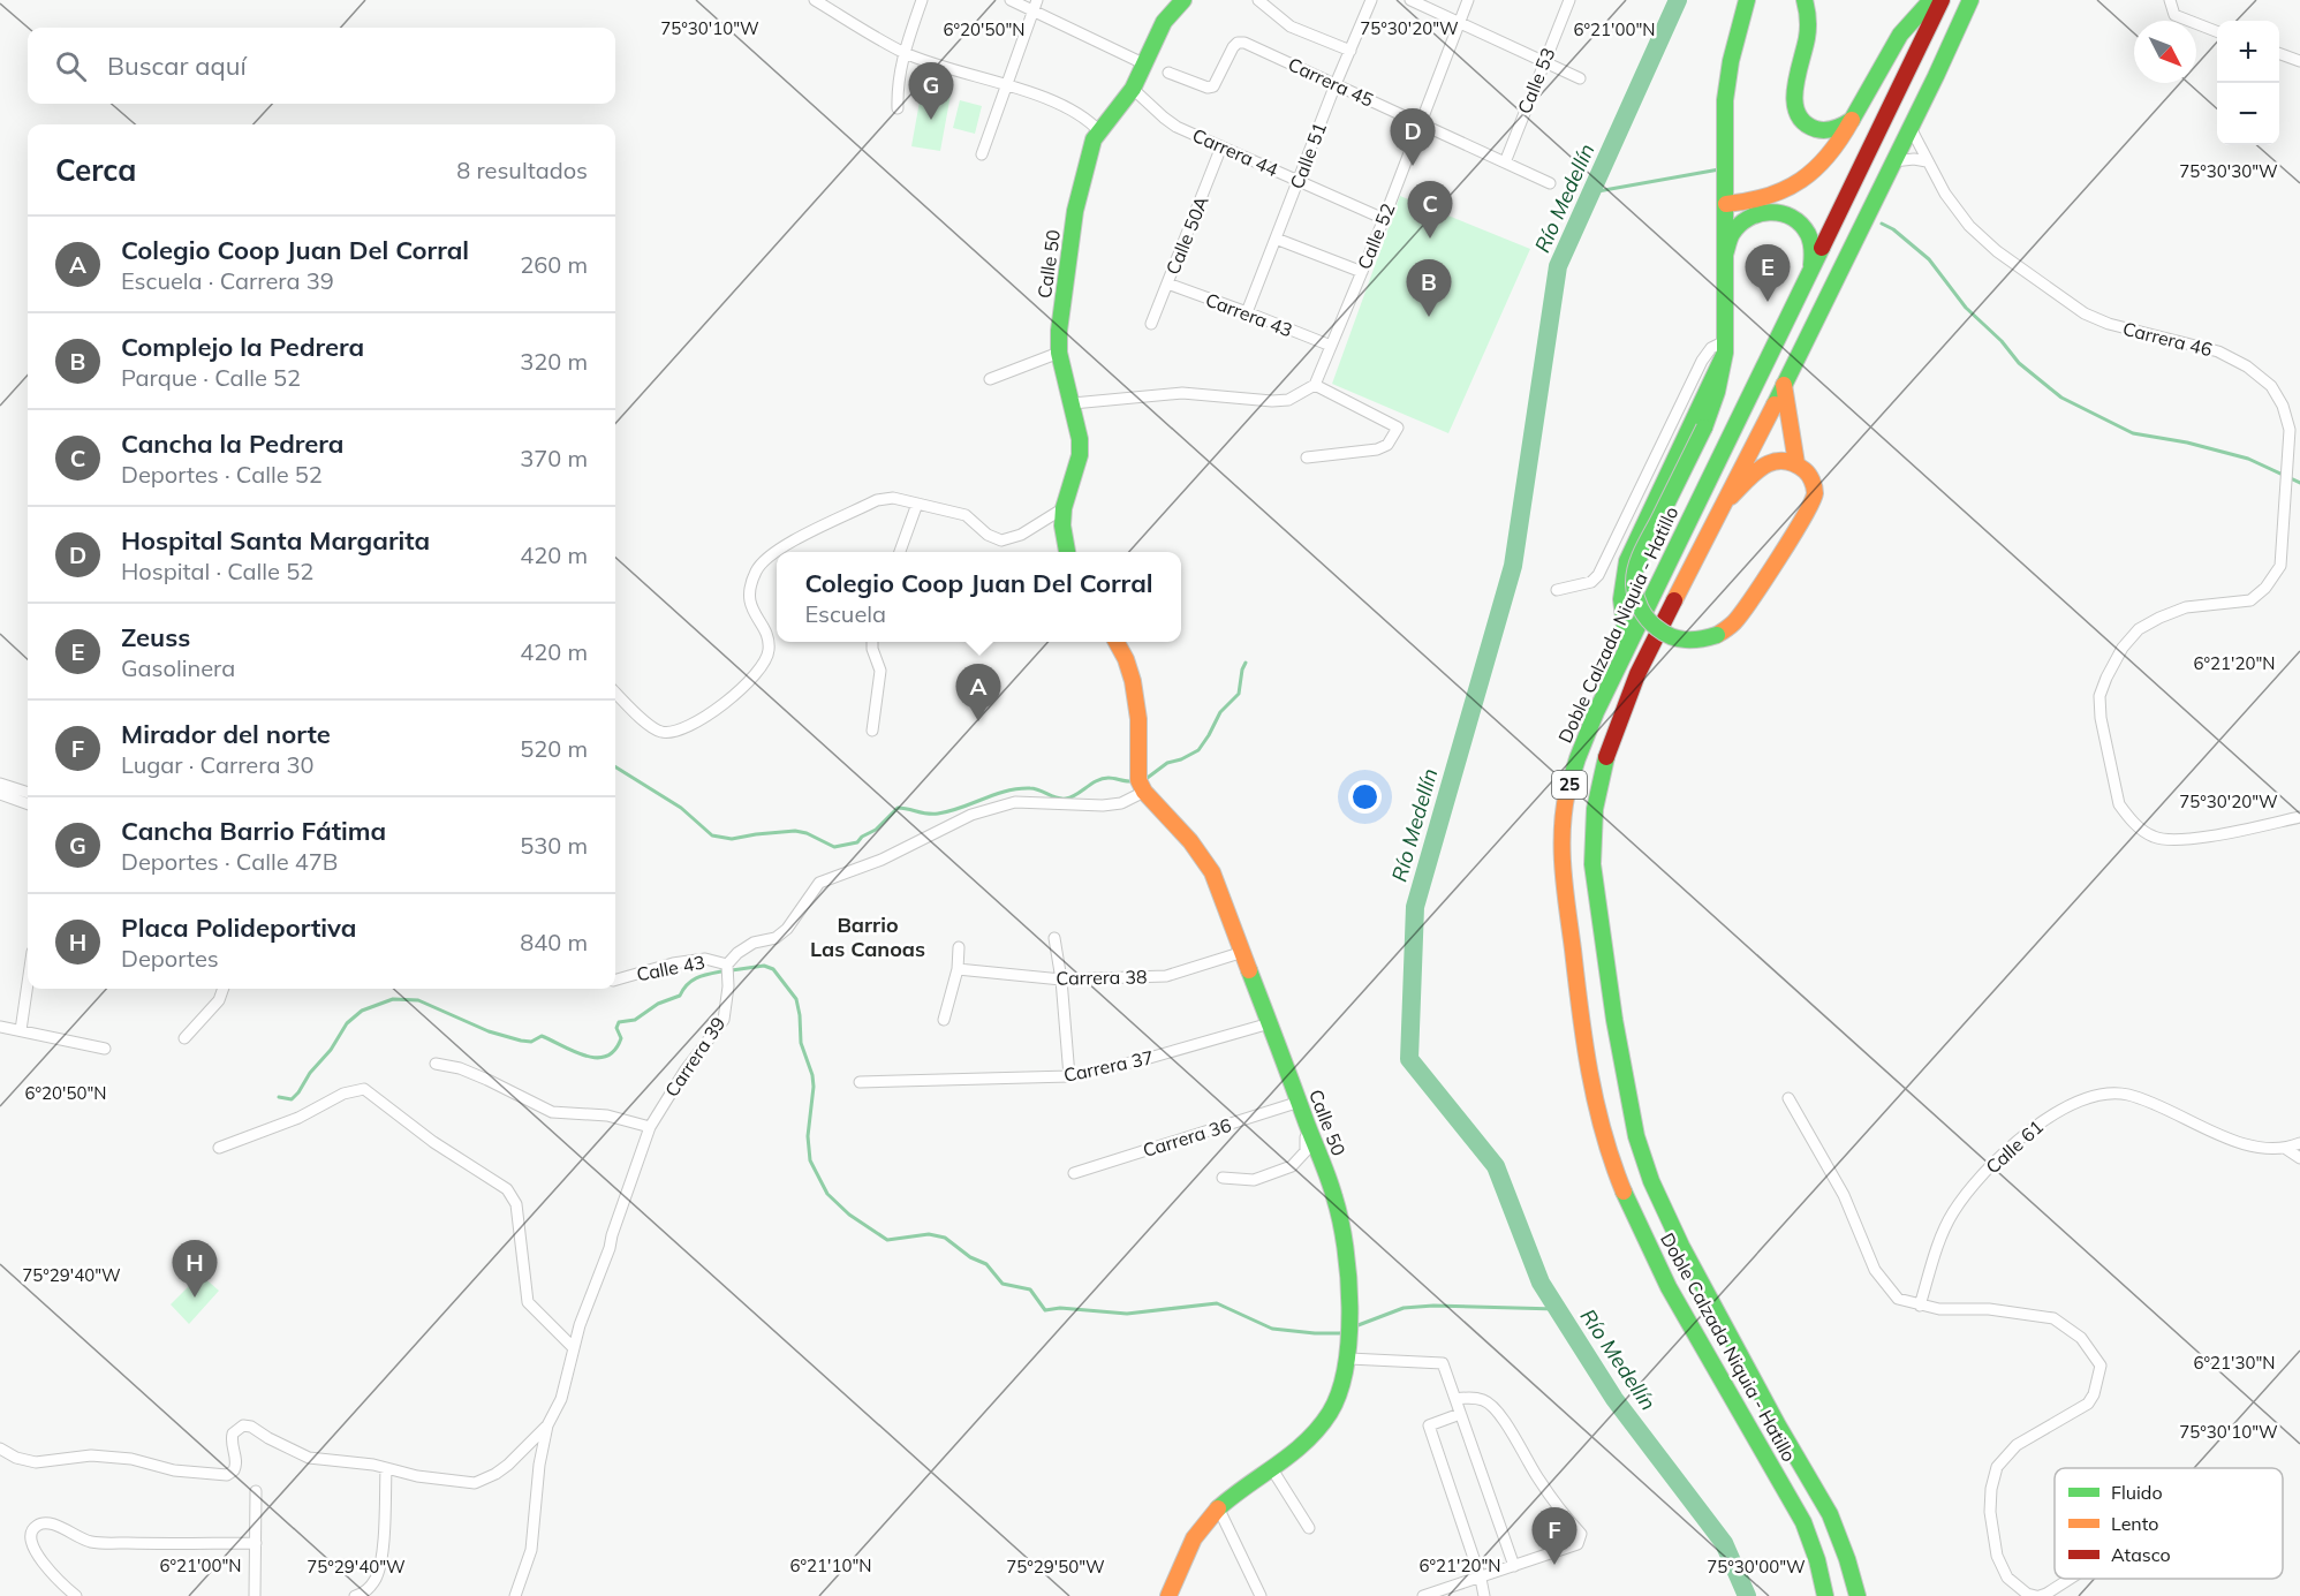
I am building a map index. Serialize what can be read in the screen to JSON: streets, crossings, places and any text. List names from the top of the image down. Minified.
{"streets":{"main road":["Calle 50","Doble Calzada Niquia - Hatillo","25"],"street":["Calle 53","Carrera 45","Carrera 44","Calle 51","Calle 50A","Calle 52","Carrera 43","Carrera 46","Calle 43","Carrera 38","Carrera 39","Carrera 37","Carrera 36","Calle 61"]},"crossings":[["Calle 53","Carrera 45"],["Carrera 45","Calle 51"],["Carrera 45","Calle 52"],["Carrera 44","Calle 51"],["Carrera 44","Calle 50A"],["Carrera 44","Calle 52"],["Carrera 44","Calle 50"],["Calle 51","Carrera 43"],["Calle 50A","Carrera 43"],["Calle 52","Carrera 43"],["Calle 50","Carrera 38"],["Calle 50","Carrera 37"],["Calle 50","Carrera 36"],["Carrera 46","Doble Calzada Niquia - Hatillo"],["Calle 43","Carrera 39"]],"districts":["Barrio Las Canoas"],"water":["Río Medellín"],"legend":["Fluido","Lento","Atasco"],"north":"bottom right","page":{"map_buttons":["+","−"],"search":"Buscar aquí","pins":["G","D","C","E","B","A","H","F"],"heading":["Cerca","8 resultados"],"list":[{"mark":"A","name":"Colegio Coop Juan Del Corral","note":"Escuela · Carrera 39","value":"260 m"},{"mark":"B","name":"Complejo la Pedrera","note":"Parque · Calle 52","value":"320 m"},{"mark":"C","name":"Cancha la Pedrera","note":"Deportes · Calle 52","value":"370 m"},{"mark":"D","name":"Hospital Santa Margarita","note":"Hospital · Calle 52","value":"420 m"},{"mark":"E","name":"Zeuss","note":"Gasolinera","value":"420 m"},{"mark":"F","name":"Mirador del norte","note":"Lugar · Carrera 30","value":"520 m"},{"mark":"G","name":"Cancha Barrio Fátima","note":"Deportes · Calle 47B","value":"530 m"},{"mark":"H","name":"Placa Polideportiva","note":"Deportes","value":"840 m"}],"popup":["Colegio Coop Juan Del Corral","Escuela"]},"coordinates":["75°30'10\"W","75°30'20\"W","6°20'50\"N","6°21'00\"N","75°30'30\"W","6°21'20\"N","75°29'40\"W","6°21'30\"N","6°21'10\"N","75°29'50\"W","75°30'00\"W"]}
